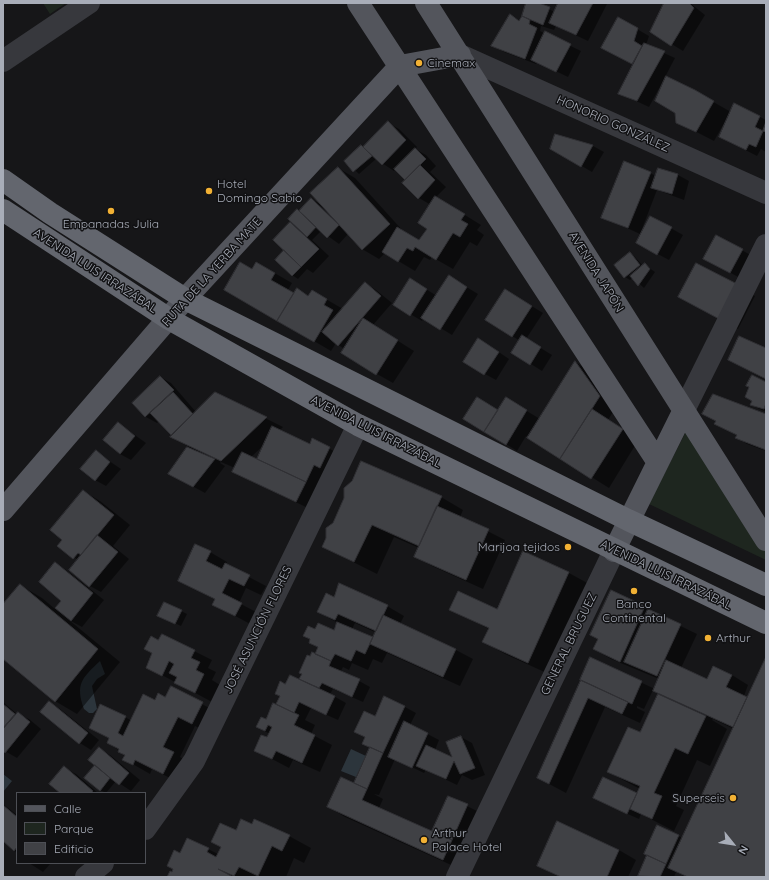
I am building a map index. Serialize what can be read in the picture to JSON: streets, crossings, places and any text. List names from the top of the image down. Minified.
{"streets":{"highway":["AVENIDA LUIS IRRAZÁBAL"],"main road":["RUTA DE LA YERBA MATE","AVENIDA JAPÓN","GENERAL BRUGUEZ"],"street":["HONORIO GONZÁLEZ","JOSÉ ASUNCIÓN FLORES"]},"crossings":[["HONORIO GONZÁLEZ","AVENIDA JAPÓN"],["AVENIDA LUIS IRRAZÁBAL","RUTA DE LA YERBA MATE"],["AVENIDA LUIS IRRAZÁBAL","JOSÉ ASUNCIÓN FLORES"],["AVENIDA LUIS IRRAZÁBAL","GENERAL BRUGUEZ"],["AVENIDA JAPÓN","GENERAL BRUGUEZ"]],"places":["Cinemax","Hotel Domingo Sabio","Empanadas Julia","Marijoa tejidos","Banco Continental","Arthur","Superseis","Arthur Palace Hotel"],"legend":["Calle","Parque","Edificio"],"north":"bottom right"}
